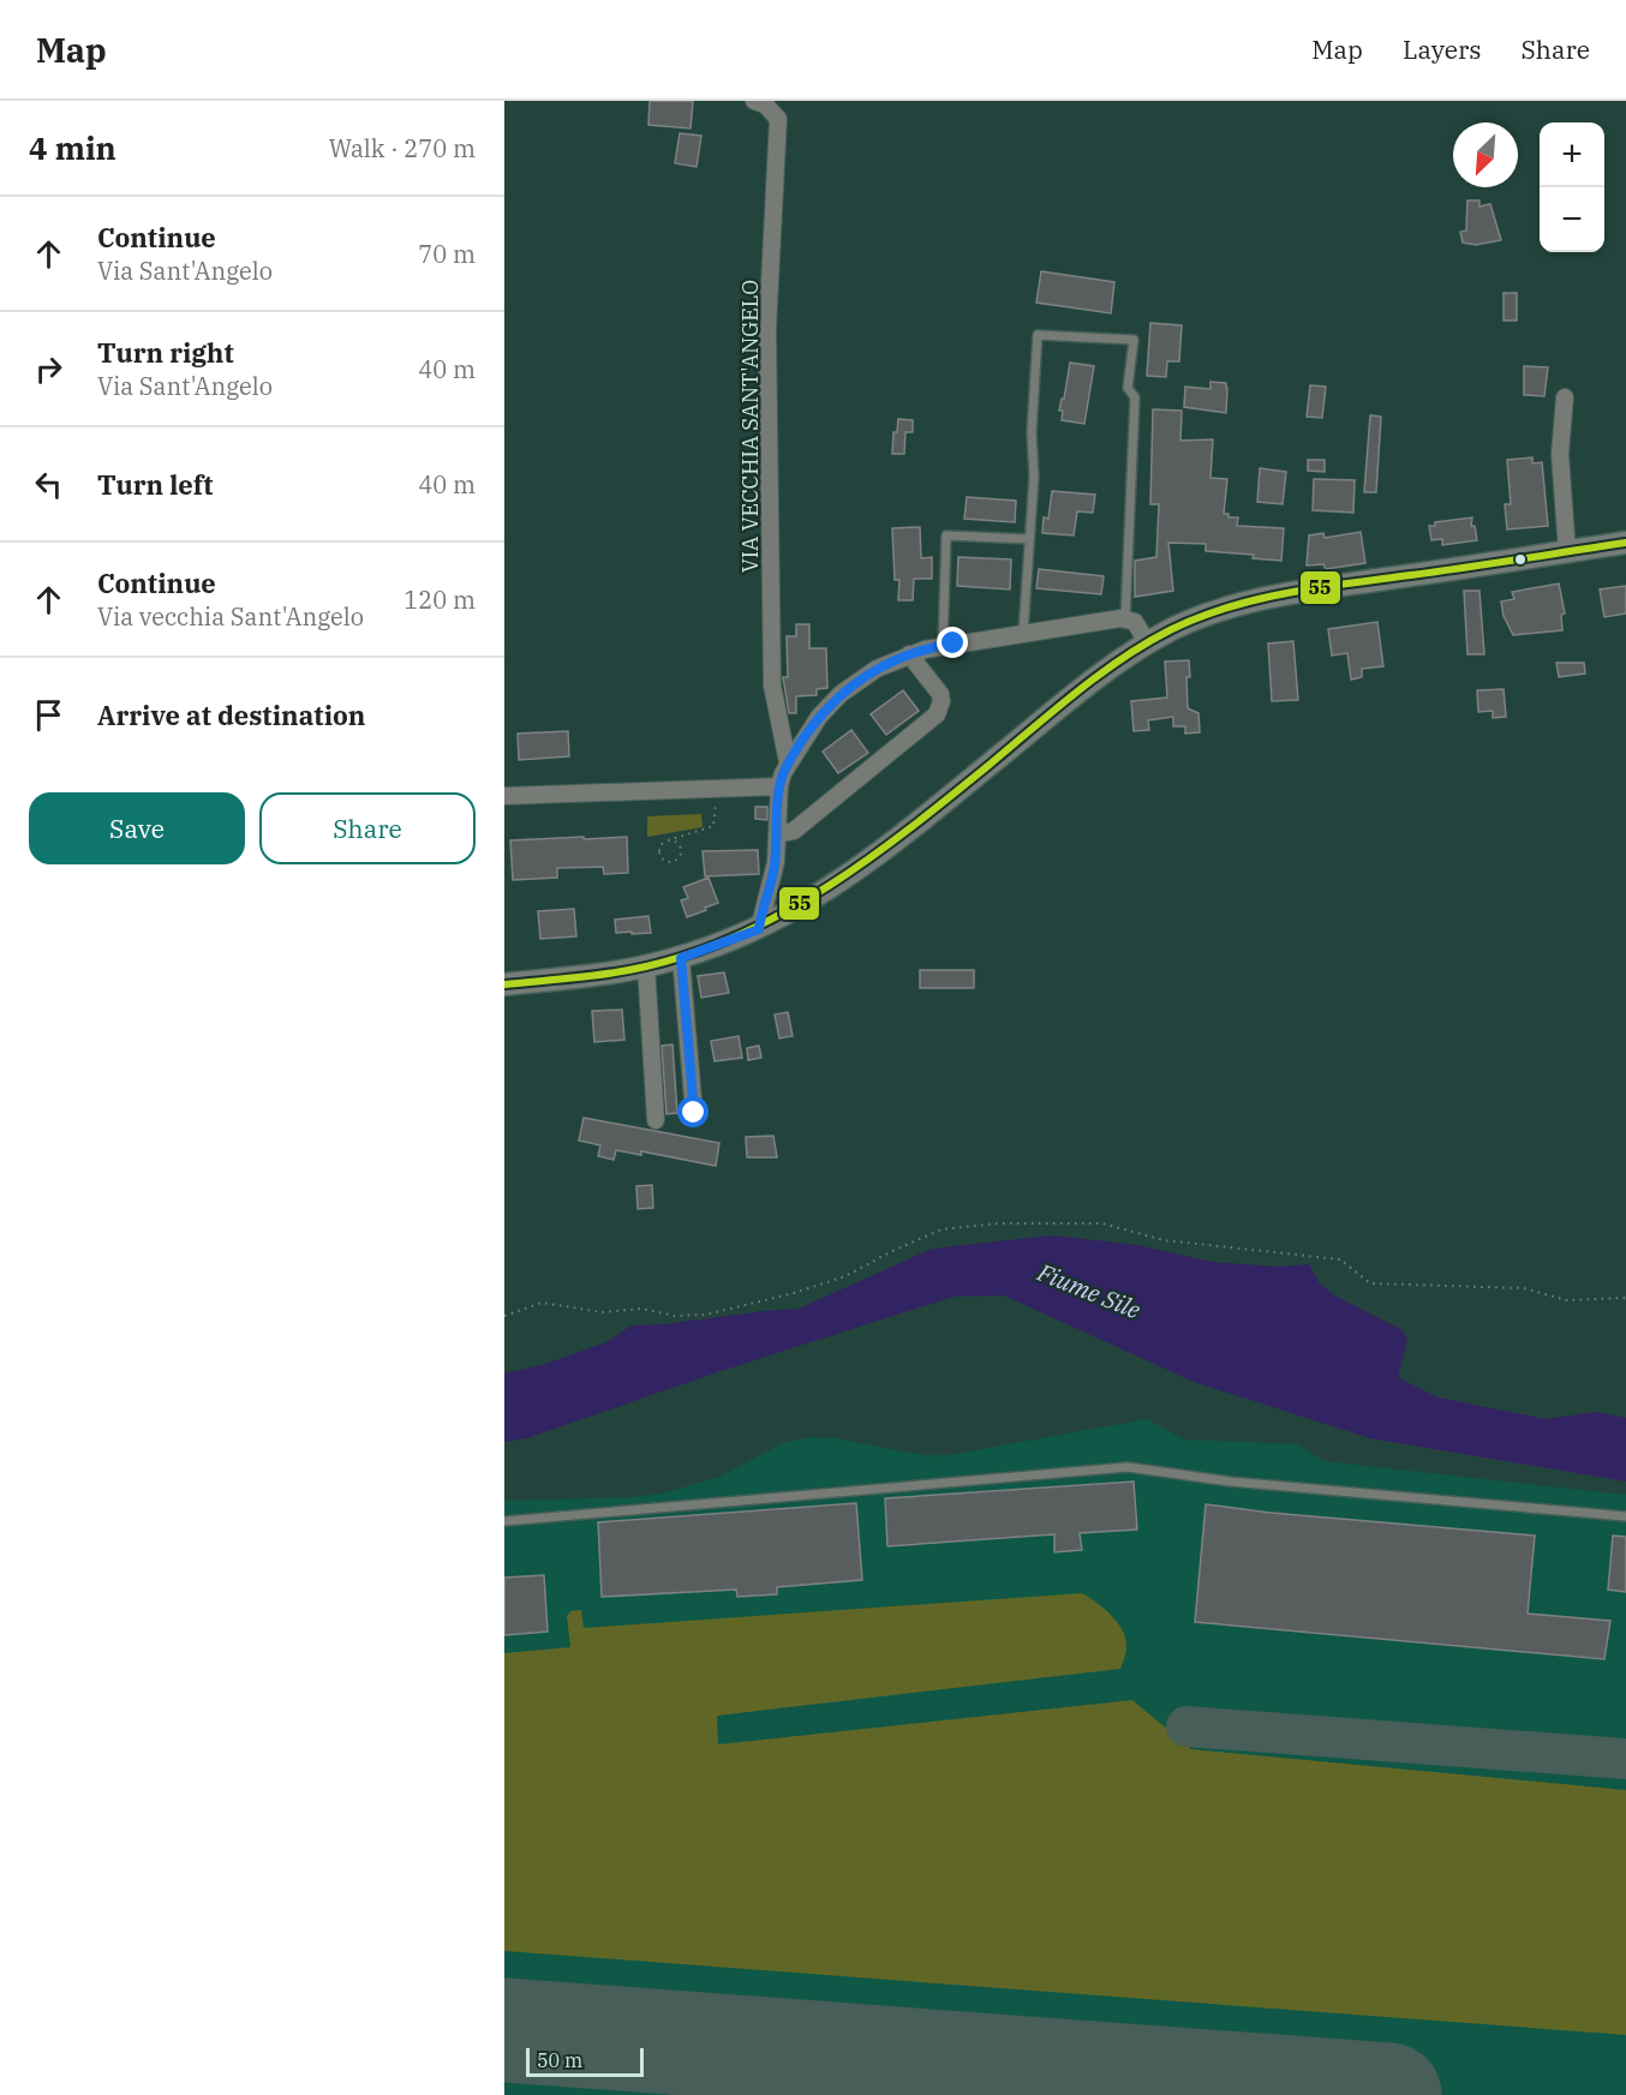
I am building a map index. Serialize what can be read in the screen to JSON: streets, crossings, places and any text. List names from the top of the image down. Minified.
{"streets":{"street":["VIA VECCHIA SANT'ANGELO"]},"water":["Fiume Sile"],"lines":["transit line 55"],"scale_bar":"50 m","north":"bottom left","page":{"header":"Map","nav":["Map","Layers","Share"],"heading":["4 min","Walk · 270 m"],"map_buttons":["+","−"],"list":[["Continue","Via Sant'Angelo","70 m"],["Turn right","Via Sant'Angelo","40 m"],["Turn left","40 m"],["Continue","Via vecchia Sant'Angelo","120 m"],"Arrive at destination"],"buttons":["Save","Share"],"scale":"50 m"}}
